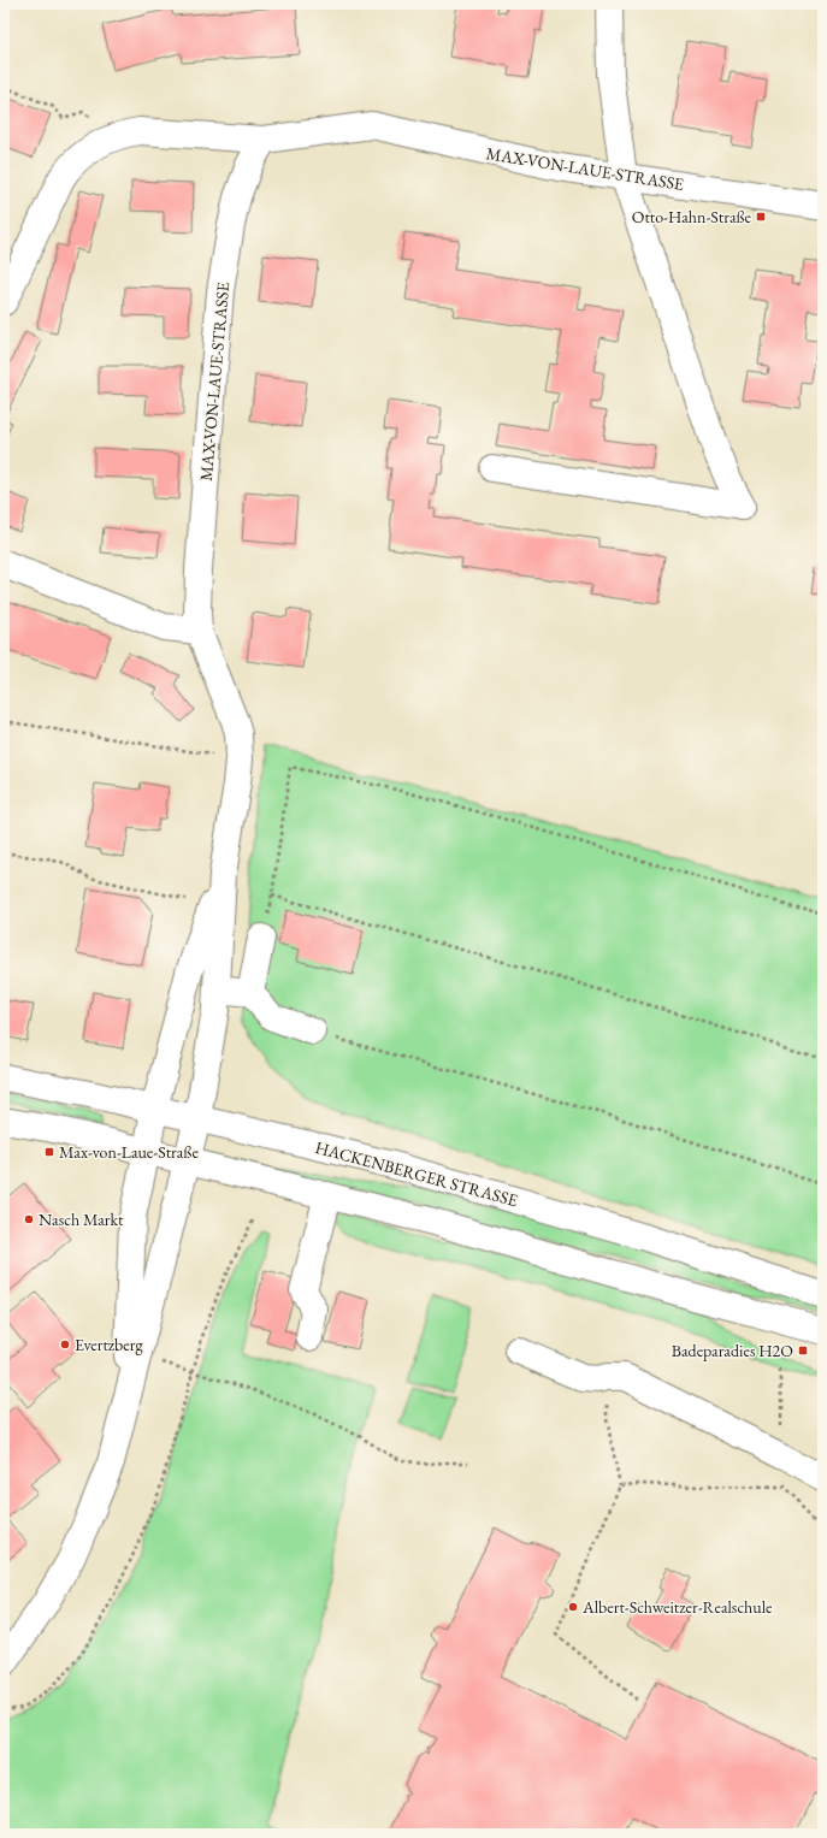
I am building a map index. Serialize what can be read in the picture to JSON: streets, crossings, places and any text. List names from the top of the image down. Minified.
{"streets":{"street":["MAX-VON-LAUE-STRASSE","HACKENBERGER STRASSE"]},"crossings":[["MAX-VON-LAUE-STRASSE","HACKENBERGER STRASSE"]],"places":{"transit":["Otto-Hahn-Straße","Max-von-Laue-Straße","Badeparadies H2O"],"other":["Nasch Markt","Evertzberg","Albert-Schweitzer-Realschule"]}}
